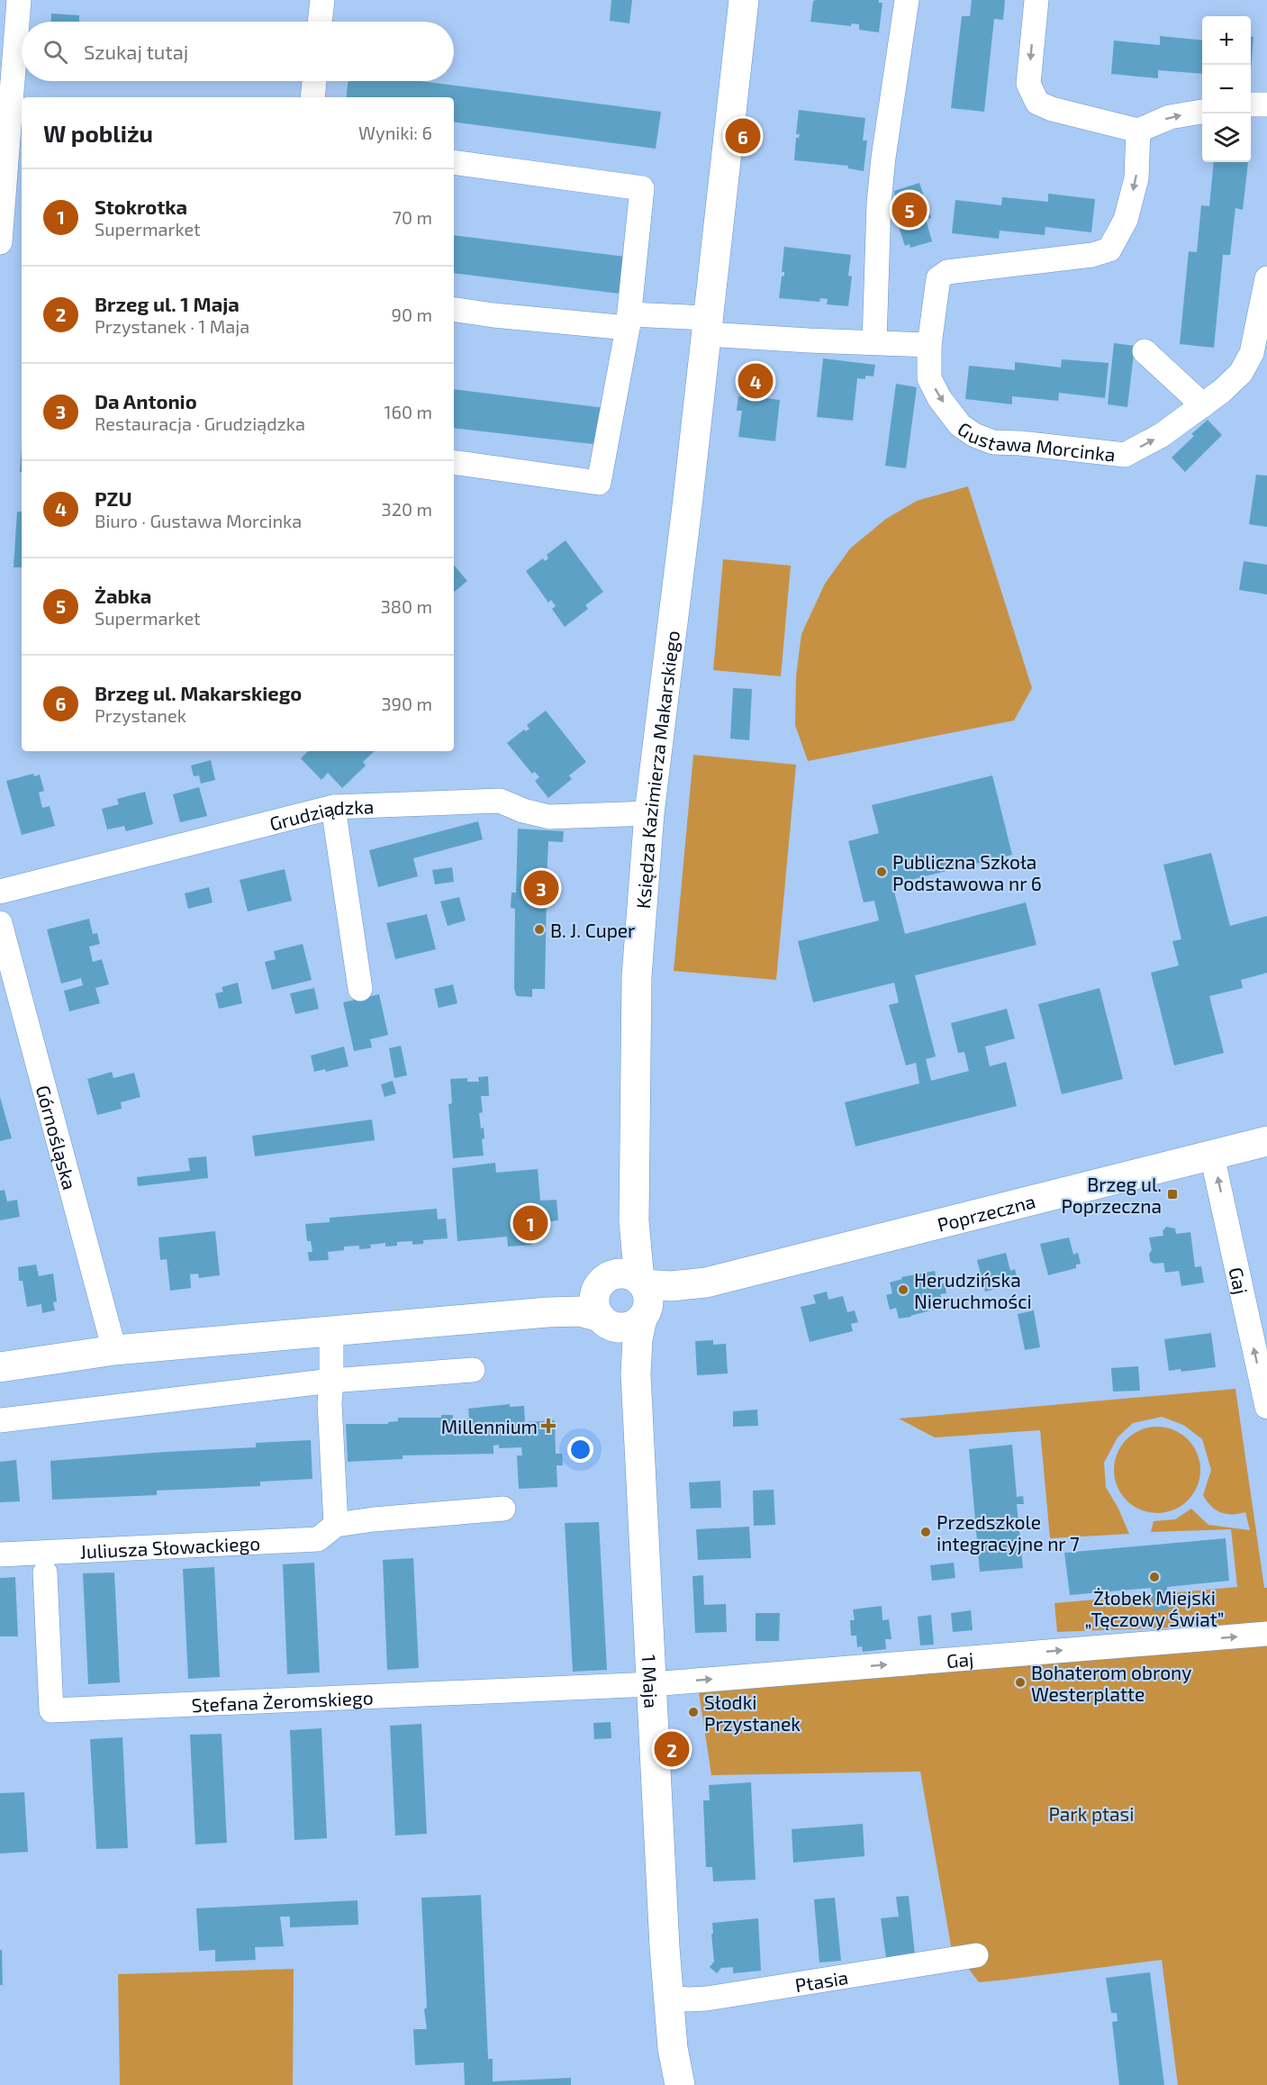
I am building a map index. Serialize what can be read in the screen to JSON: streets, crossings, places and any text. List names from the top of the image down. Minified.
{"streets":{"street":["Gustawa Morcinka","Księdza Kazimierza Makarskiego","Grudziądzka","Górnośląska","Poprzeczna","Gaj","Juliusza Słowackiego","1 Maja","Stefana Żeromskiego","Ptasia"]},"crossings":[["Księdza Kazimierza Makarskiego","Grudziądzka"],["Księdza Kazimierza Makarskiego","Poprzeczna"],["Księdza Kazimierza Makarskiego","1 Maja"],["Poprzeczna","Gaj"],["Poprzeczna","1 Maja"],["Gaj","1 Maja"],["Gaj","Stefana Żeromskiego"],["1 Maja","Stefana Żeromskiego"],["1 Maja","Ptasia"]],"parks":["Park ptasi"],"places":{"other":["Publiczna Szkoła Podstawowa nr 6","B. J. Cuper","Herudzińska Nieruchmości","Przedszkole integracyjne nr 7","Żłobek Miejski „Tęczowy Świat”","Bohaterom obrony Westerplatte","Słodki Przystanek"],"transit":["Brzeg ul. Poprzeczna"],"health":["Millennium"]},"page":{"map_buttons":["+","−"],"search":"Szukaj tutaj","heading":["W pobliżu","Wyniki: 6"],"pins":["6","5","4","3","1","2"],"list":[{"mark":"1","name":"Stokrotka","note":"Supermarket","value":"70 m"},{"mark":"2","name":"Brzeg ul. 1 Maja","note":"Przystanek · 1 Maja","value":"90 m"},{"mark":"3","name":"Da Antonio","note":"Restauracja · Grudziądzka","value":"160 m"},{"mark":"4","name":"PZU","note":"Biuro · Gustawa Morcinka","value":"320 m"},{"mark":"5","name":"Żabka","note":"Supermarket","value":"380 m"},{"mark":"6","name":"Brzeg ul. Makarskiego","note":"Przystanek","value":"390 m"}]}}
